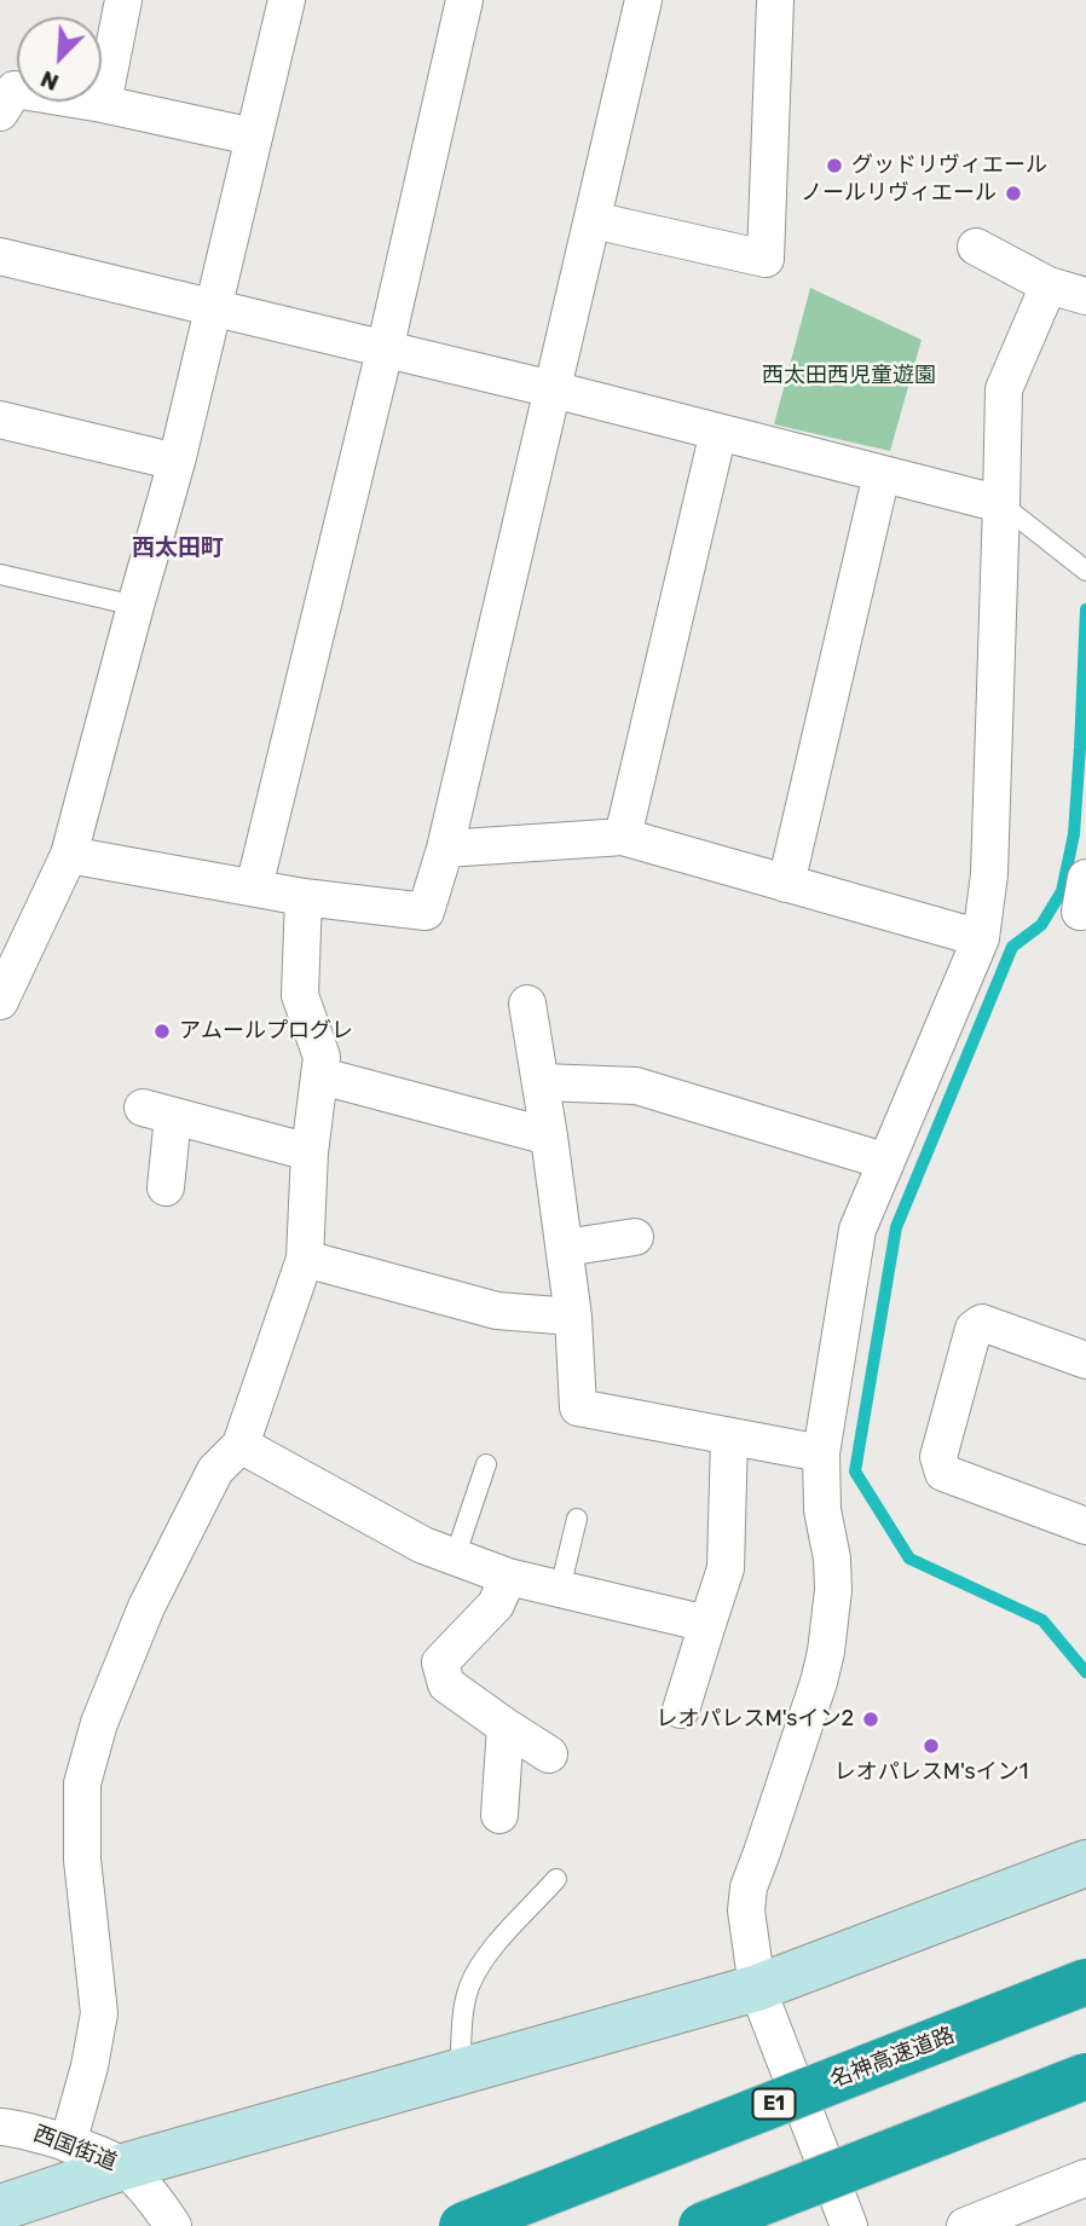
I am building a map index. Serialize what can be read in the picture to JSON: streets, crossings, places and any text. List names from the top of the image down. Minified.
{"streets":{"highway":["名神高速道路","E1"],"street":["西国街道"]},"districts":["西太田町"],"parks":["西太田西児童遊園"],"places":["グッドリヴィエール","ノールリヴィエール","アムールプログレ","レオパレスM'sイン2","レオパレスM'sイン1"],"north":"bottom left"}
